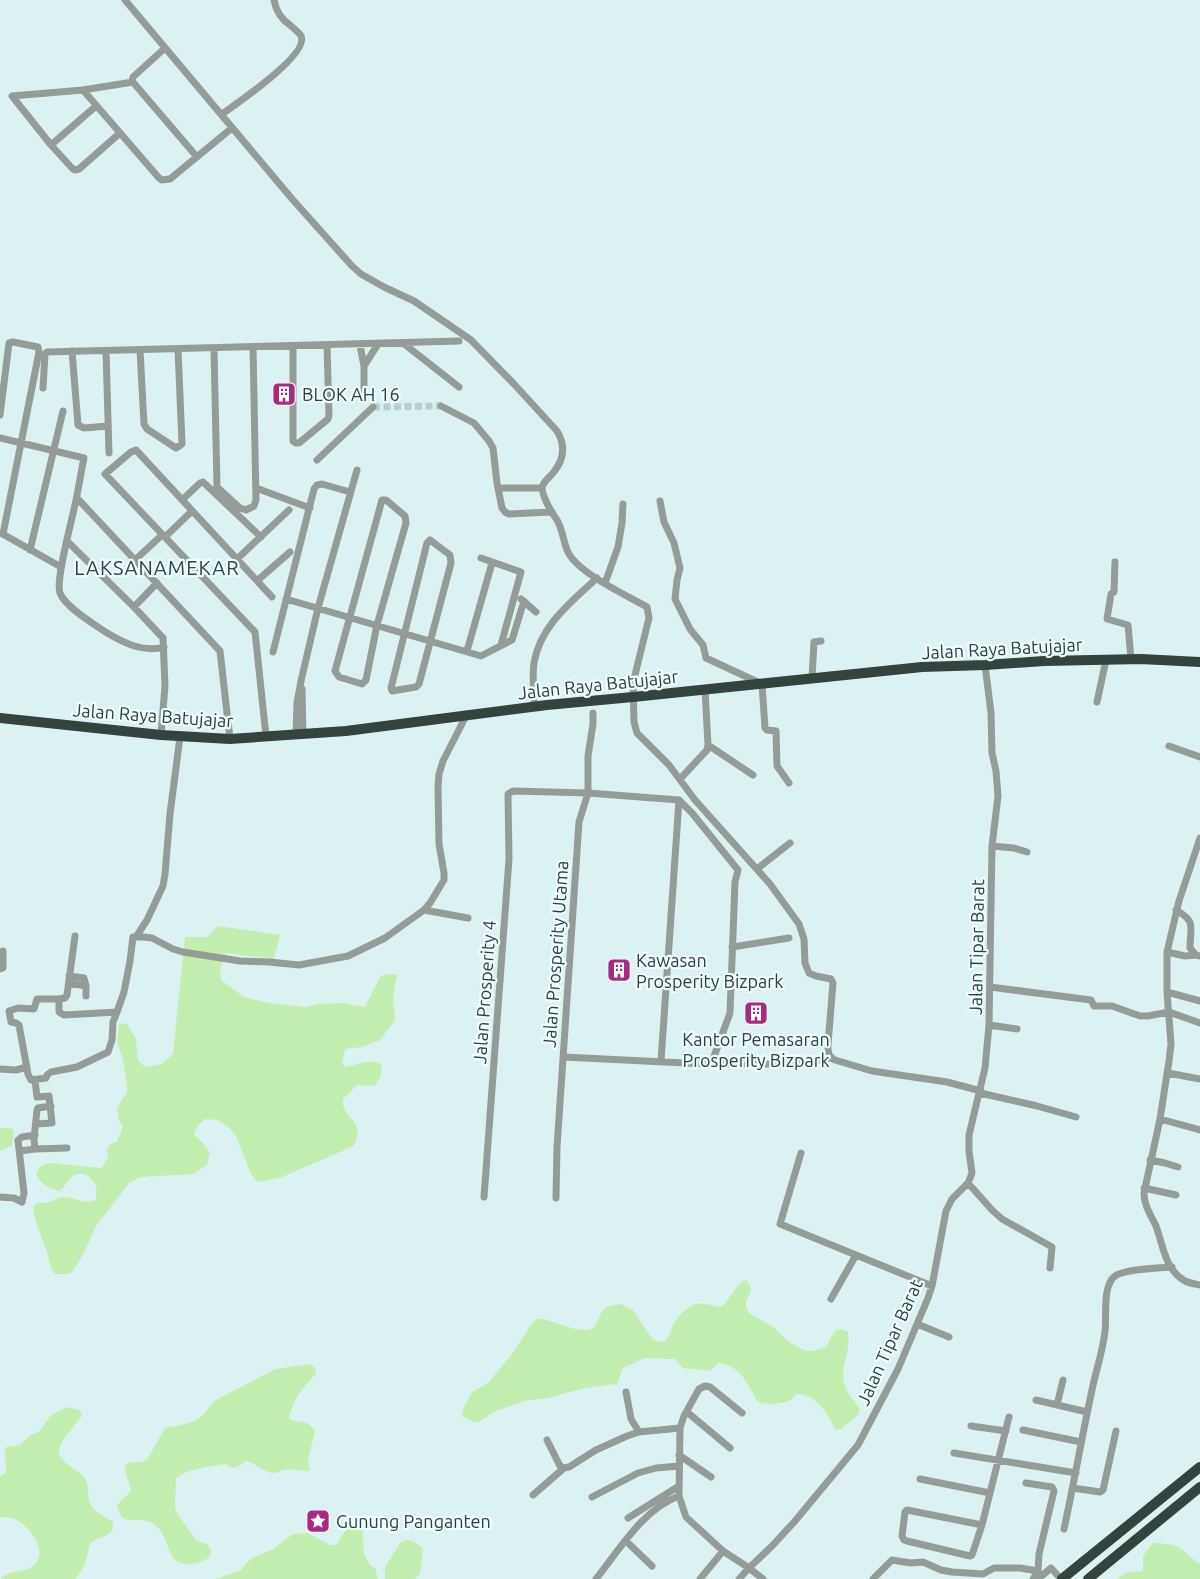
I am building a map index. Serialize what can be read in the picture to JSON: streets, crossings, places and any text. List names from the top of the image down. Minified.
{"streets":{"highway":["Jalan Raya Batujajar"],"street":["Jalan Tipar Barat","Jalan Prosperity Utama","Jalan Prosperity 4"]},"crossings":[["Jalan Raya Batujajar","Jalan Tipar Barat"],["Jalan Prosperity Utama","Jalan Prosperity 4"]],"districts":["LAKSANAMEKAR"],"places":{"building":["BLOK AH 16","Kawasan Prosperity Bizpark","Kantor Pemasaran Prosperity Bizpark"],"place":["Gunung Panganten"]}}
